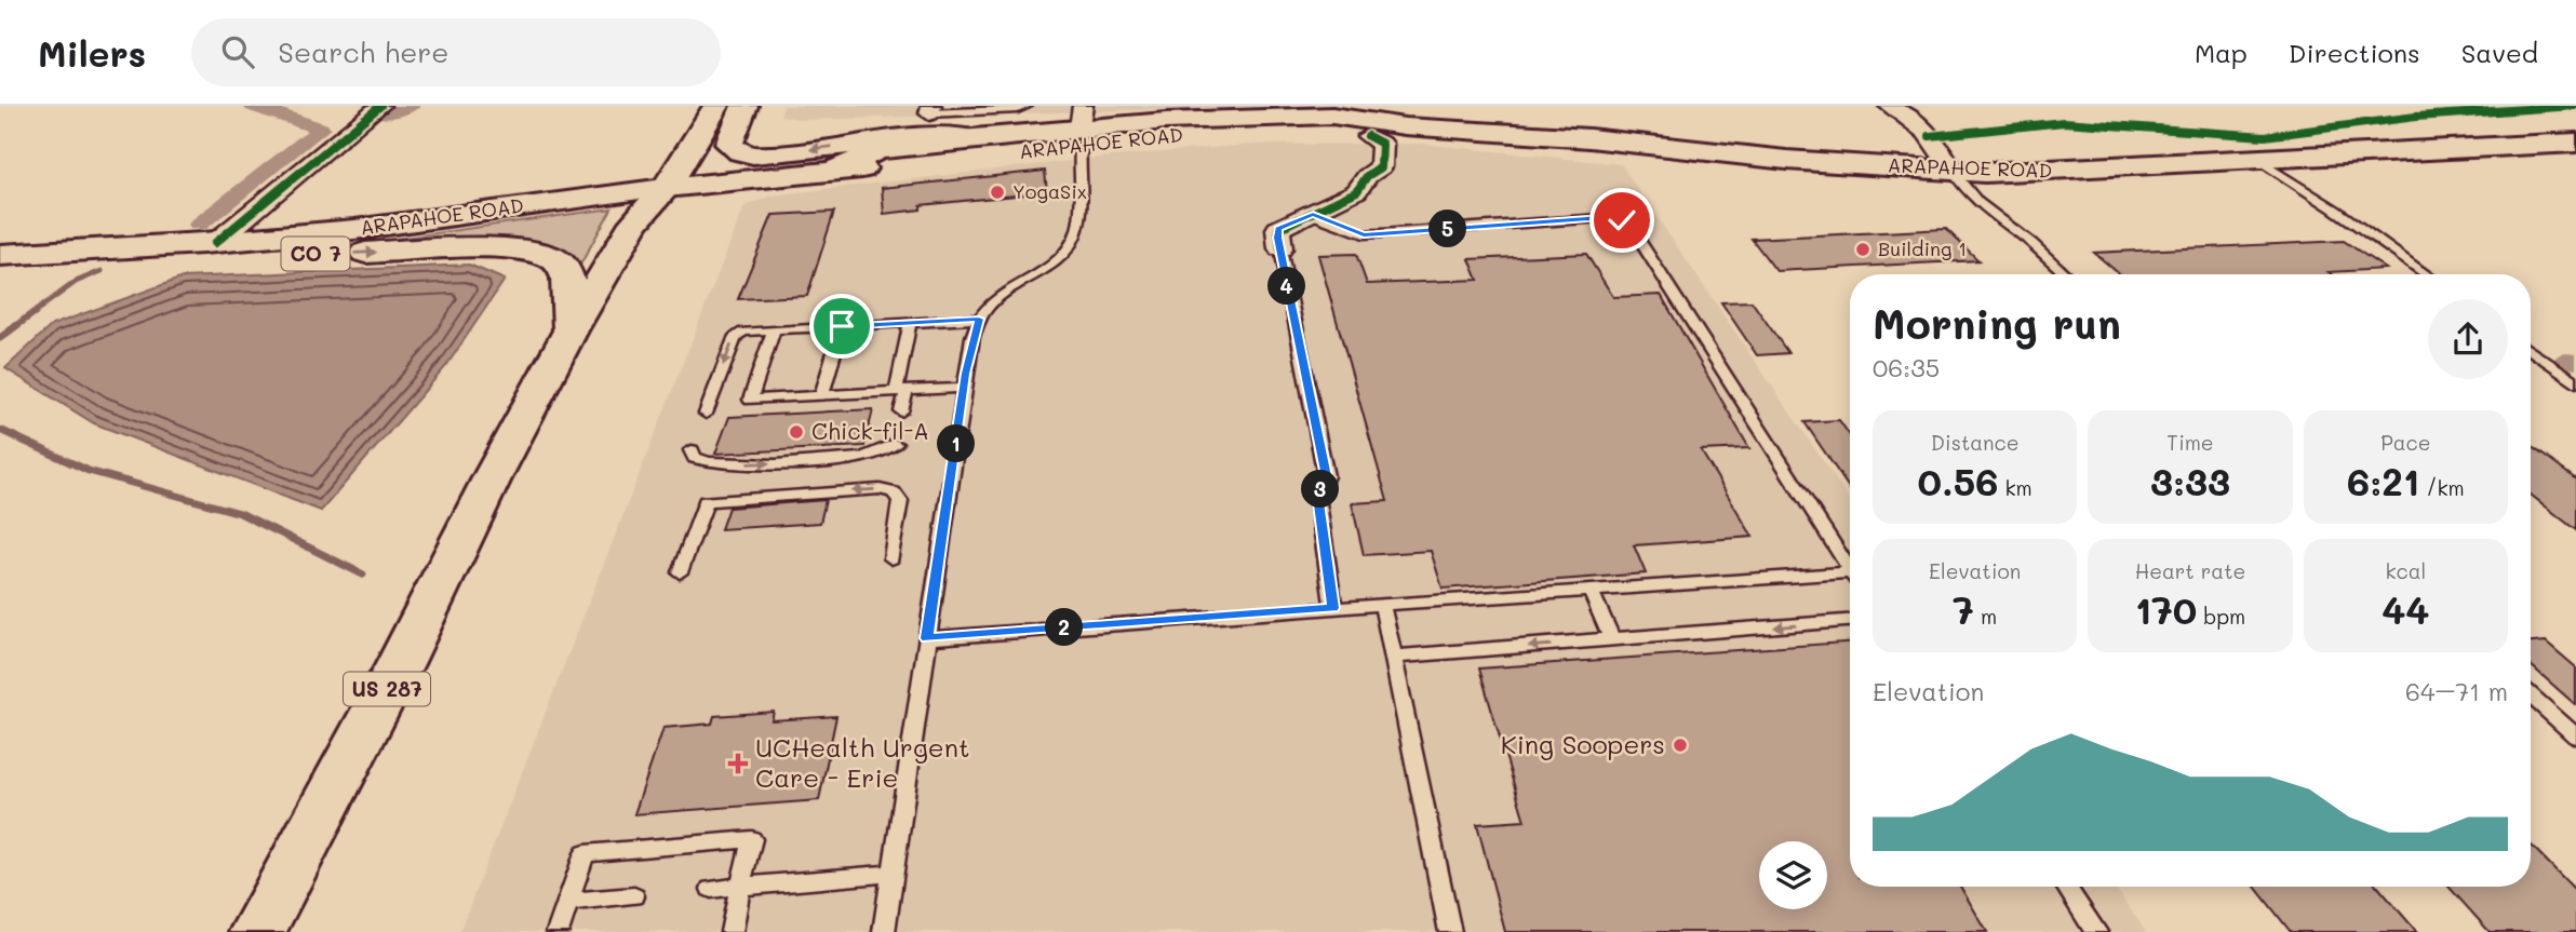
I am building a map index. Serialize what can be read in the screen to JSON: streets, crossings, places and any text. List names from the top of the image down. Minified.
{"streets":{"main road":["ARAPAHOE ROAD","CO 7","US 287"]},"crossings":[["ARAPAHOE ROAD","US 287"],["CO 7","US 287"]],"places":{"other":["YogaSix","Building 1","Chick-fil-A","King Soopers"],"health":["UCHealth Urgent Care - Erie"]},"page":{"header":"Milers","search":"Search here","nav":["Map","Directions","Saved"],"pins":["5","4","1","3","2"],"heading":["Morning run","06:35"],"stats":[["Distance","0.56 km"],["Time","3:33"],["Pace","6:21 /km"],["Elevation","7 m"],["Heart rate","170 bpm"],["kcal","44"]],"chart":["Elevation","64–71 m"]}}
